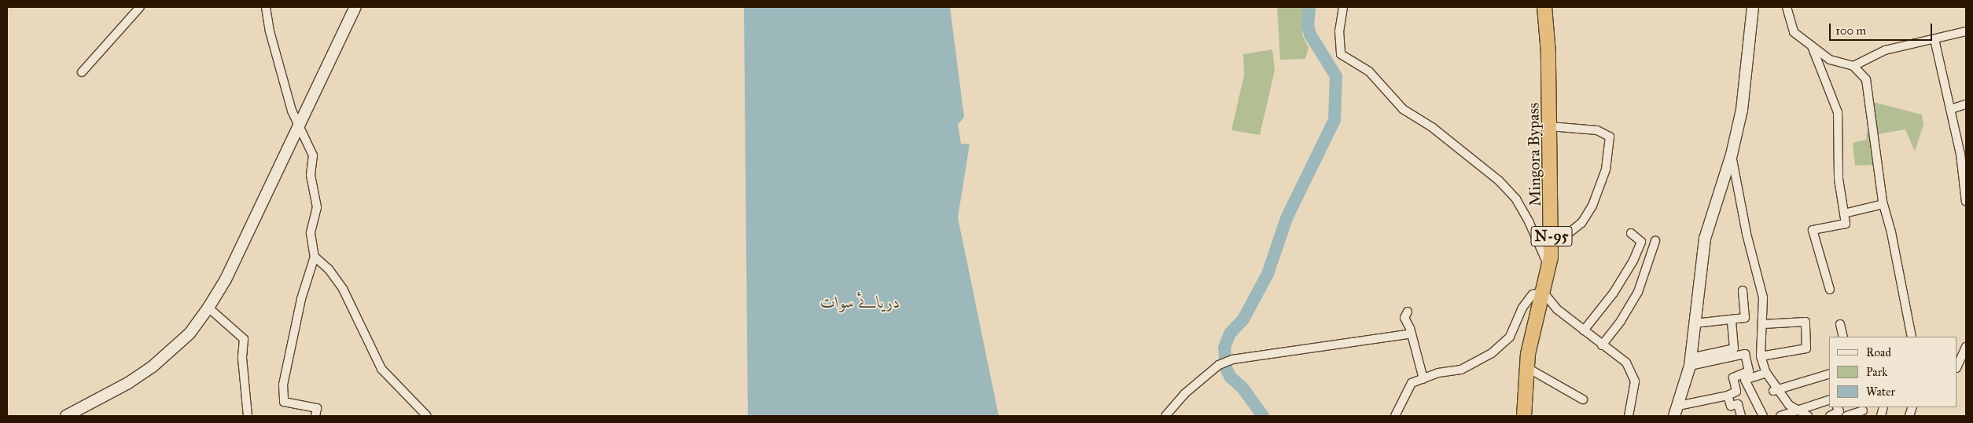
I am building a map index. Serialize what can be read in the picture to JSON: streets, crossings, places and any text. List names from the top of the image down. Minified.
{"streets":{"highway":["Mingora Bypass","N-95"]},"water":["دریائے سوات"],"legend":["Road","Park","Water"],"scale_bar":"100 m"}
